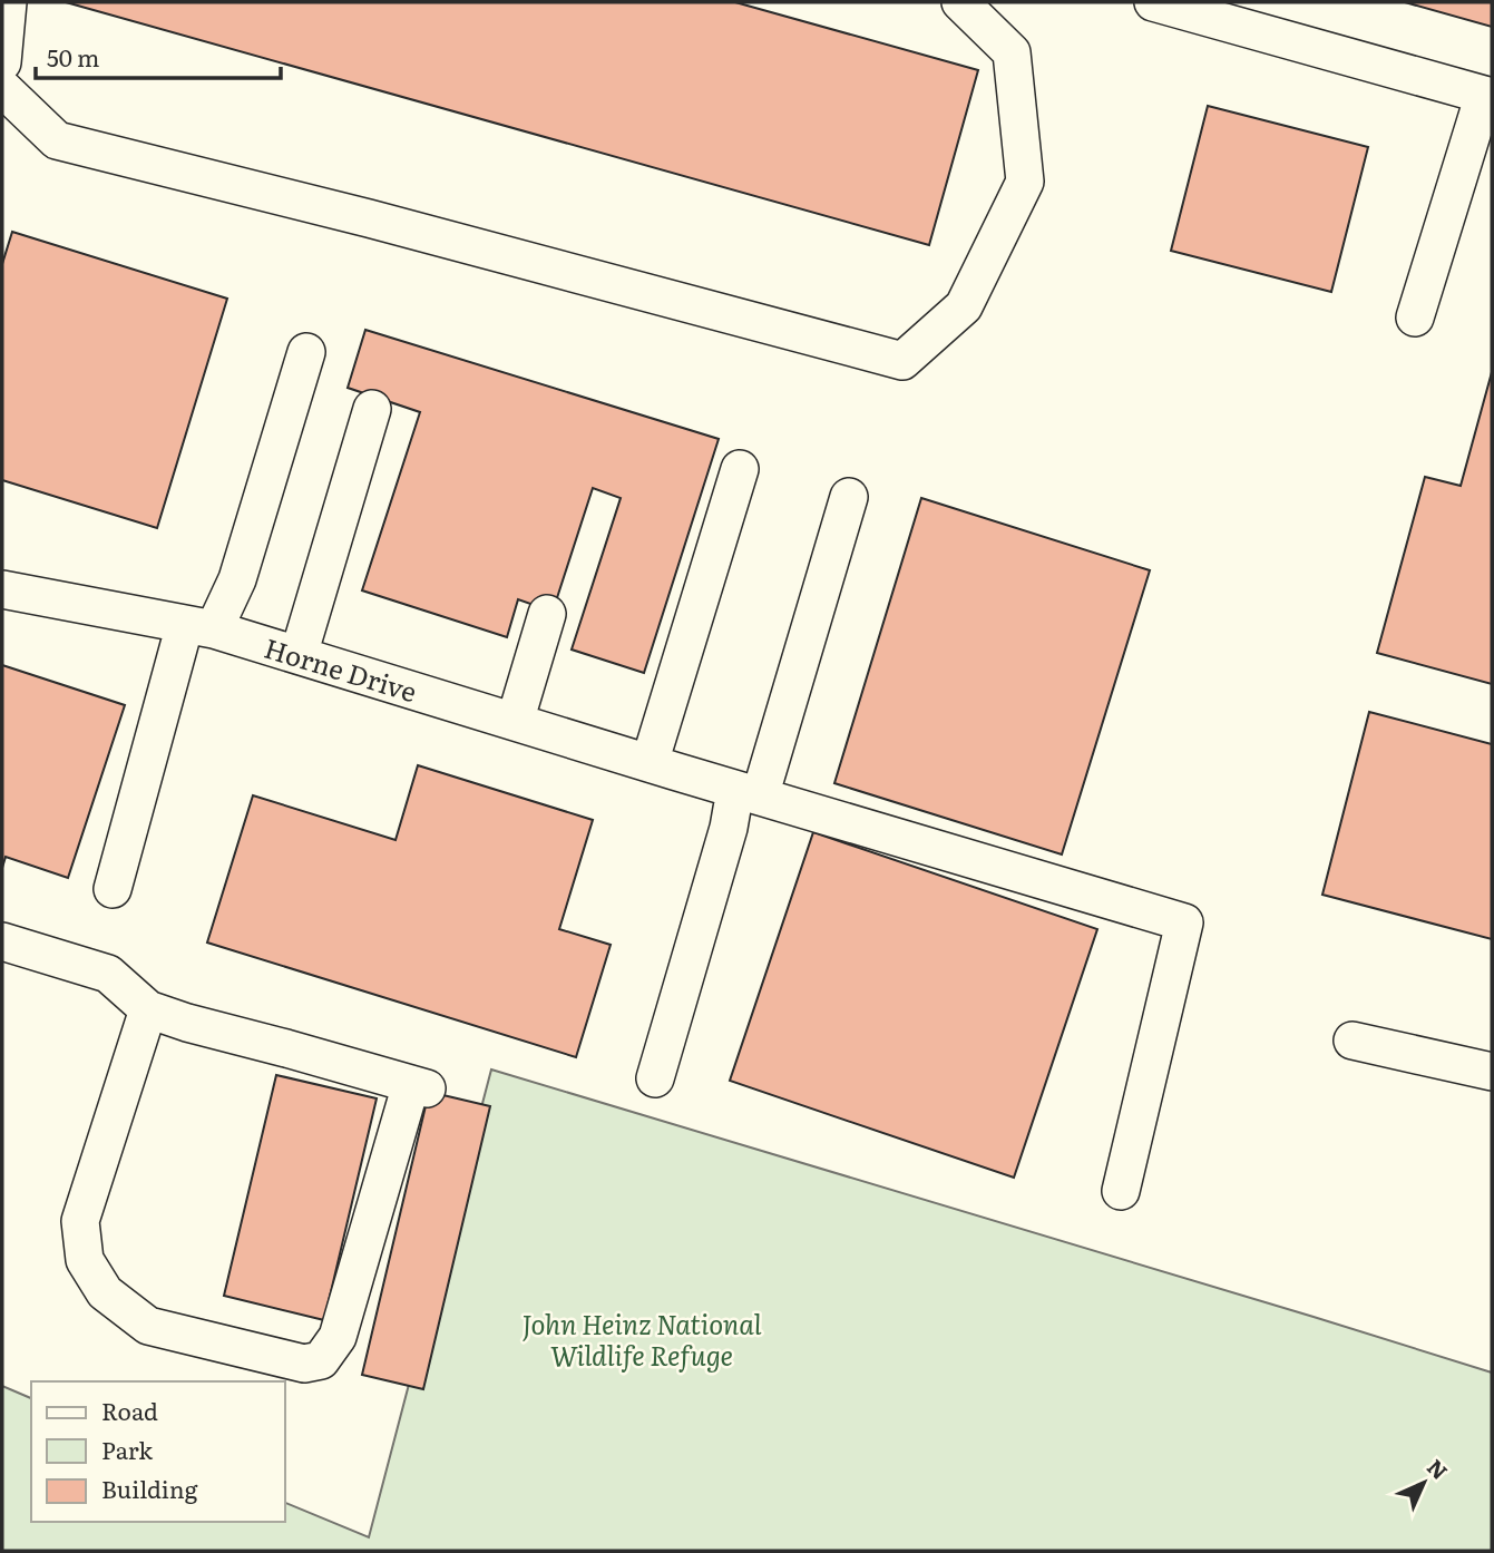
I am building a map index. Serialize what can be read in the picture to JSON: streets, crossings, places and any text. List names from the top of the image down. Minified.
{"streets":{"street":["Horne Drive"]},"parks":["John Heinz National Wildlife Refuge"],"legend":["Road","Park","Building"],"scale_bar":"50 m","north":"top right"}
